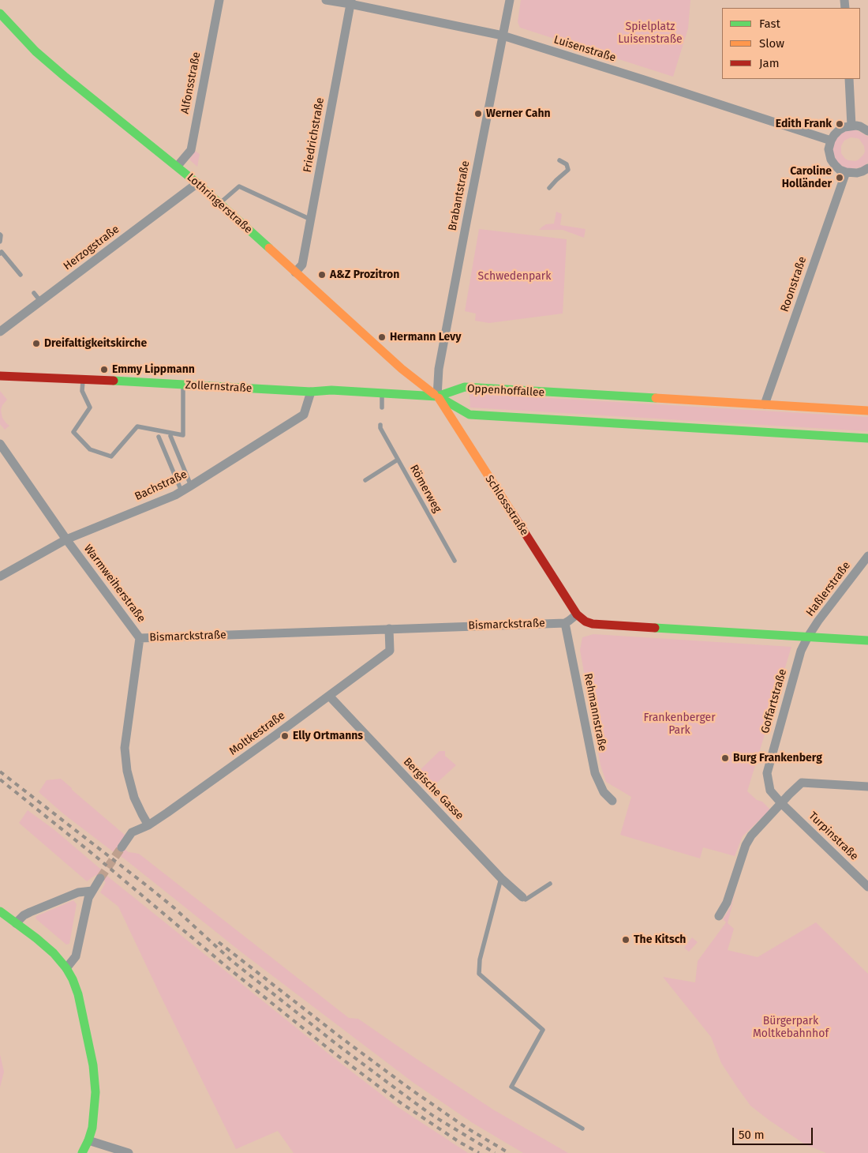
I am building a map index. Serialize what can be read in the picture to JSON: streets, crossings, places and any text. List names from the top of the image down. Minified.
{"streets":{"street":["Luisenstraße","Alfonsstraße","Friedrichstraße","Brabantstraße","Lothringerstraße","Herzogstraße","Roonstraße","Zollernstraße","Oppenhoffallee","Bachstraße","Schlossstraße","Warmweiherstraße","Haßlerstraße","Bismarckstraße","Goffartstraße","Rehmannstraße","Moltkestraße","Bergische Gasse","Turpinstraße"],"lane":["Römerweg"]},"crossings":[["Luisenstraße","Friedrichstraße"],["Luisenstraße","Brabantstraße"],["Alfonsstraße","Lothringerstraße"],["Friedrichstraße","Lothringerstraße"],["Brabantstraße","Lothringerstraße"],["Brabantstraße","Zollernstraße"],["Brabantstraße","Oppenhoffallee"],["Brabantstraße","Schlossstraße"],["Lothringerstraße","Herzogstraße"],["Lothringerstraße","Zollernstraße"],["Lothringerstraße","Oppenhoffallee"],["Lothringerstraße","Schlossstraße"],["Roonstraße","Oppenhoffallee"],["Zollernstraße","Oppenhoffallee"],["Zollernstraße","Bachstraße"],["Zollernstraße","Schlossstraße"],["Oppenhoffallee","Schlossstraße"],["Bachstraße","Warmweiherstraße"],["Warmweiherstraße","Bismarckstraße"],["Warmweiherstraße","Moltkestraße"],["Haßlerstraße","Goffartstraße"],["Bismarckstraße","Rehmannstraße"],["Bismarckstraße","Moltkestraße"],["Goffartstraße","Turpinstraße"],["Moltkestraße","Bergische Gasse"]],"parks":["Spielplatz Luisenstraße","Schwedenpark","Frankenberger Park","Bürgerpark Moltkebahnhof"],"places":["Werner Cahn","Edith Frank","Caroline Holländer","A&Z Prozitron","Hermann Levy","Dreifaltigkeitskirche","Emmy Lippmann","Elly Ortmanns","Burg Frankenberg","The Kitsch"],"legend":["Fast","Slow","Jam"],"scale_bar":"50 m"}
